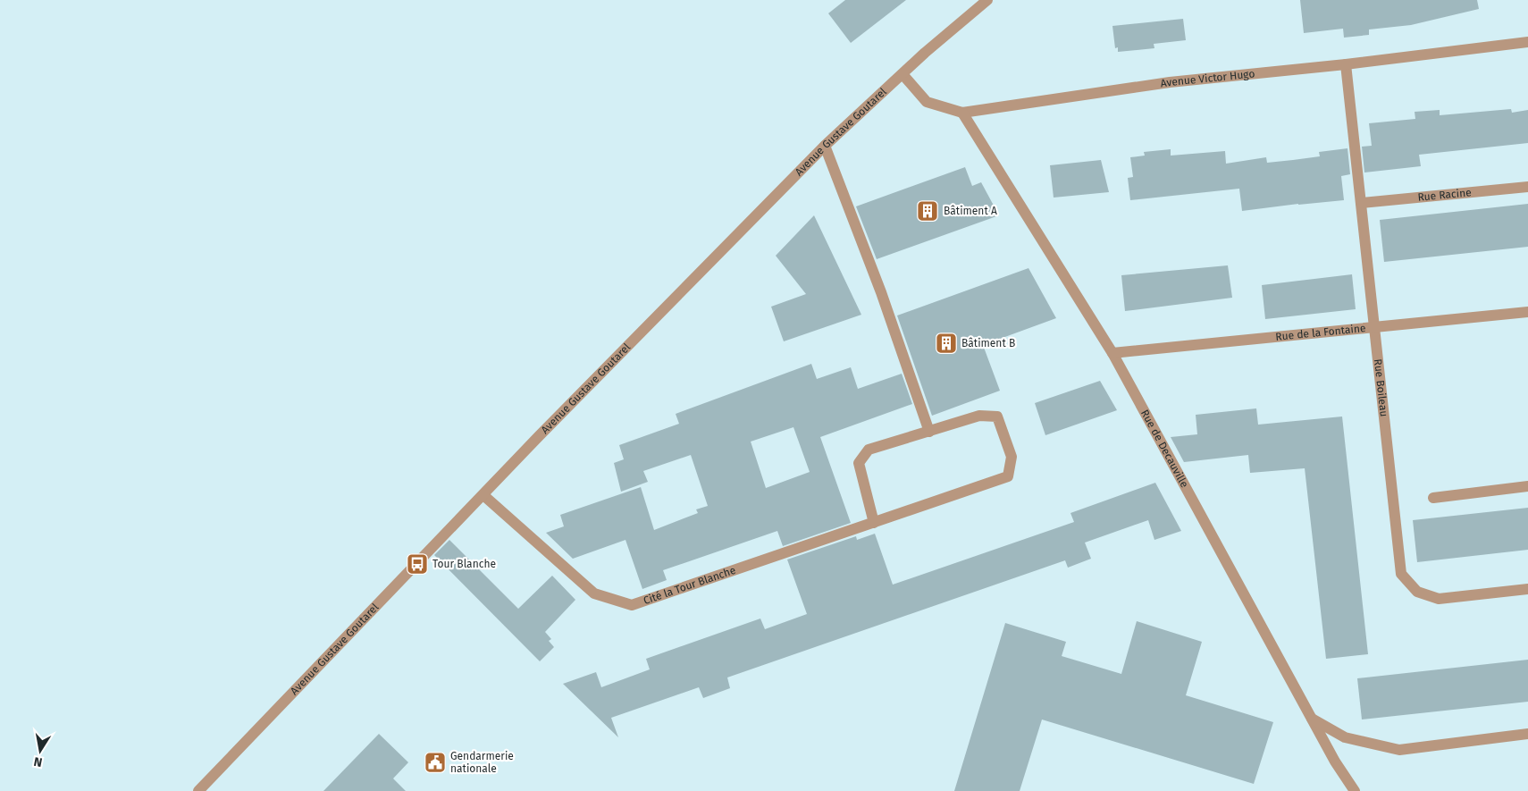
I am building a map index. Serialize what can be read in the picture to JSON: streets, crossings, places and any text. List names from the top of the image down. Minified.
{"streets":{"street":["Avenue Victor Hugo","Avenue Gustave Goutarel","Rue Racine","Rue de la Fontaine","Rue Boileau","Rue de Decauville","Cité la Tour Blanche"]},"crossings":[["Avenue Victor Hugo","Avenue Gustave Goutarel"],["Avenue Victor Hugo","Rue Boileau"],["Avenue Victor Hugo","Rue de Decauville"],["Avenue Gustave Goutarel","Cité la Tour Blanche"],["Rue Racine","Rue Boileau"],["Rue de la Fontaine","Rue Boileau"],["Rue de la Fontaine","Rue de Decauville"]],"places":{"building":["Bâtiment A","Bâtiment B"],"bus stop":["Tour Blanche"],"public building":["Gendarmerie nationale"]},"north":"bottom"}
